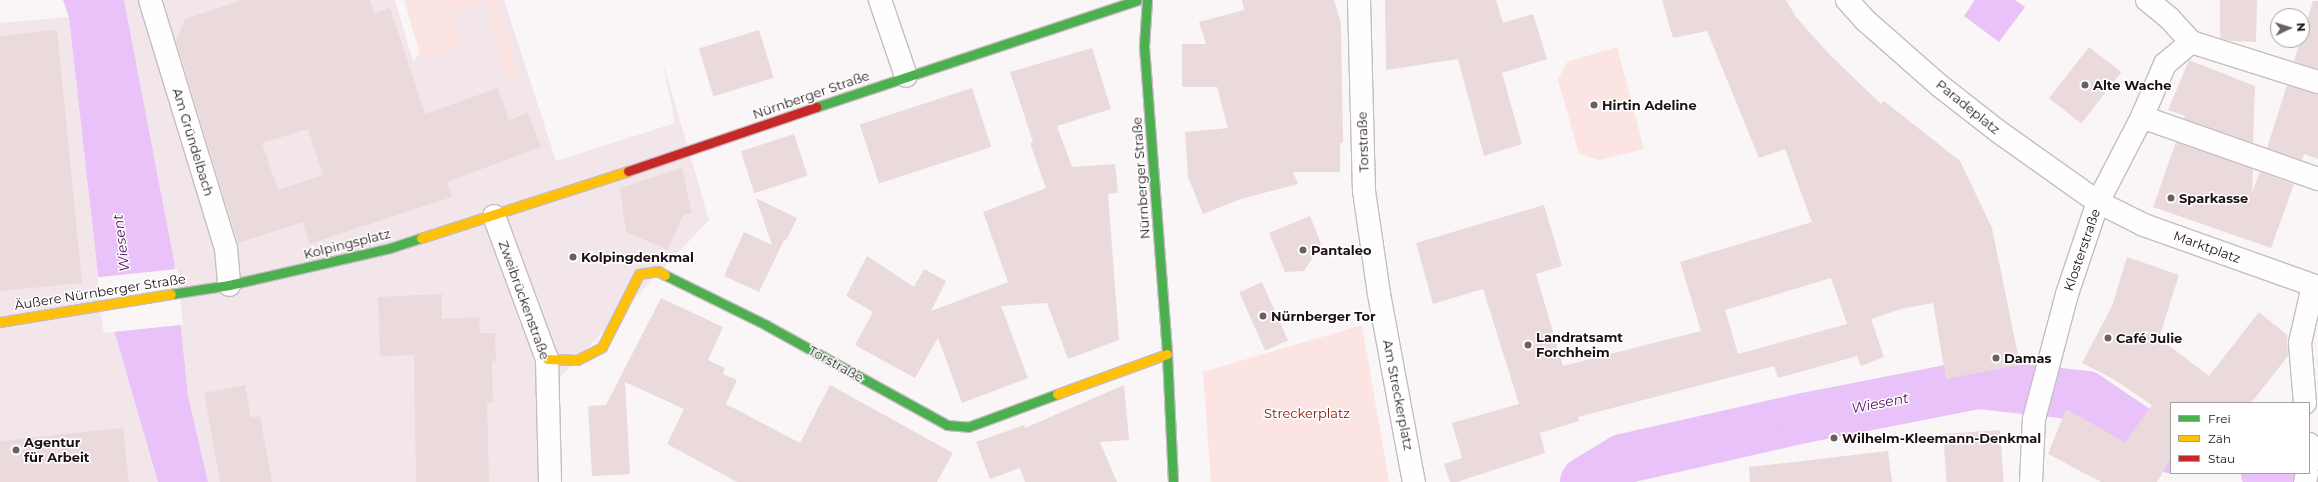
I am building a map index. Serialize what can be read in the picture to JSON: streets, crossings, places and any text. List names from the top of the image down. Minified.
{"streets":{"street":["Nürnberger Straße","Paradeplatz","Am Gründelbach","Torstraße","Kolpingsplatz","Marktplatz","Klosterstraße","Äußere Nürnberger Straße","Zweibrückenstraße","Am Streckerplatz"]},"crossings":[["Nürnberger Straße","Torstraße"],["Nürnberger Straße","Kolpingsplatz"],["Nürnberger Straße","Zweibrückenstraße"],["Paradeplatz","Marktplatz"],["Paradeplatz","Klosterstraße"],["Am Gründelbach","Kolpingsplatz"],["Torstraße","Zweibrückenstraße"],["Torstraße","Am Streckerplatz"],["Kolpingsplatz","Äußere Nürnberger Straße"],["Kolpingsplatz","Zweibrückenstraße"],["Marktplatz","Klosterstraße"]],"water":["Wiesent"],"parks":["Streckerplatz"],"places":["Alte Wache","Hirtin Adeline","Sparkasse","Pantaleo","Kolpingdenkmal","Nürnberger Tor","Café Julie","Landratsamt Forchheim","Damas","Wilhelm-Kleemann-Denkmal","Agentur für Arbeit"],"legend":["Frei","Zäh","Stau"],"north":"right"}
